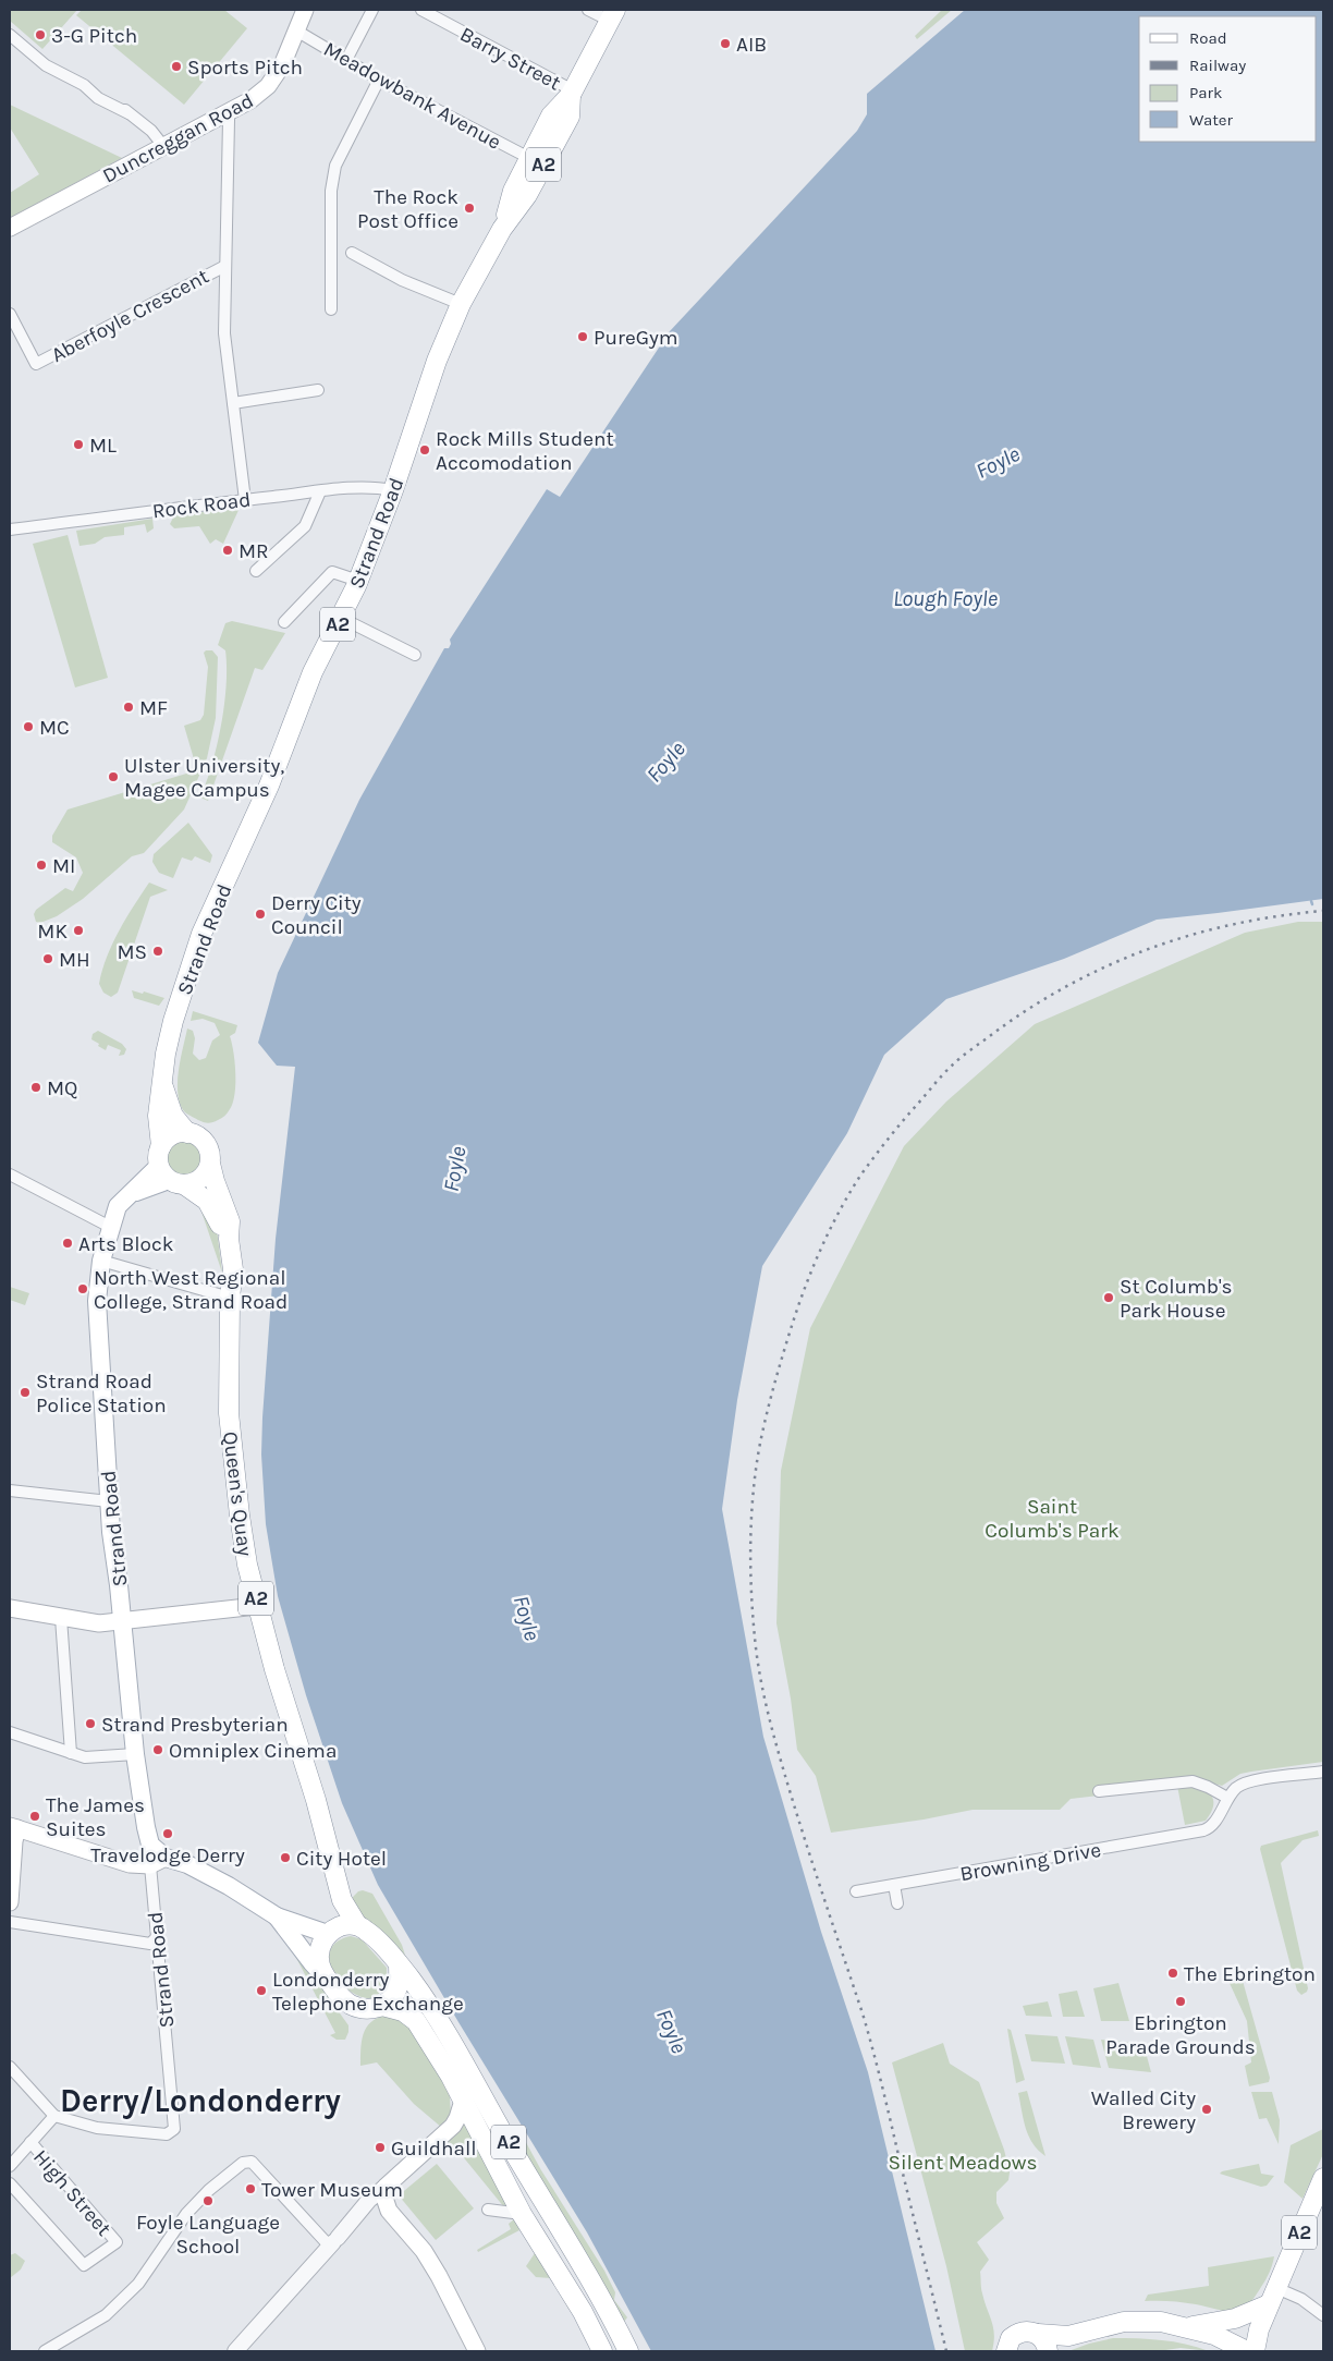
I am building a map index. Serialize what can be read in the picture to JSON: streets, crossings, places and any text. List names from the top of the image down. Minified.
{"streets":{"highway":["A2","Strand Road","Queen's Quay"],"main road":["Duncreggan Road"],"street":["Barry Street","Meadowbank Avenue","Aberfoyle Crescent","Rock Road","Browning Drive","High Street"]},"crossings":[["Barry Street","Strand Road"],["Meadowbank Avenue","Duncreggan Road"],["Meadowbank Avenue","Strand Road"],["Duncreggan Road","Aberfoyle Crescent"],["A2","Strand Road"],["A2","Queen's Quay"],["Rock Road","Strand Road"],["Strand Road","Queen's Quay"]],"districts":["Derry/Londonderry"],"water":["Foyle","Lough Foyle"],"parks":["Saint Columb's Park","Silent Meadows"],"places":["3-G Pitch","AIB","Sports Pitch","The Rock Post Office","PureGym","ML","Rock Mills Student Accomodation","MR","MF","MC","Ulster University, Magee Campus","MI","Derry City Council","MK","MS","MH","MQ","Arts Block","North West Regional College, Strand Road","St Columb's Park House","Strand Road Police Station","Strand Presbyterian","Omniplex Cinema","The James Suites","Travelodge Derry","City Hotel","The Ebrington","Londonderry Telephone Exchange","Ebrington Parade Grounds","Walled City Brewery","Guildhall","Tower Museum","Foyle Language School"],"legend":["Road","Railway","Park","Water"]}
